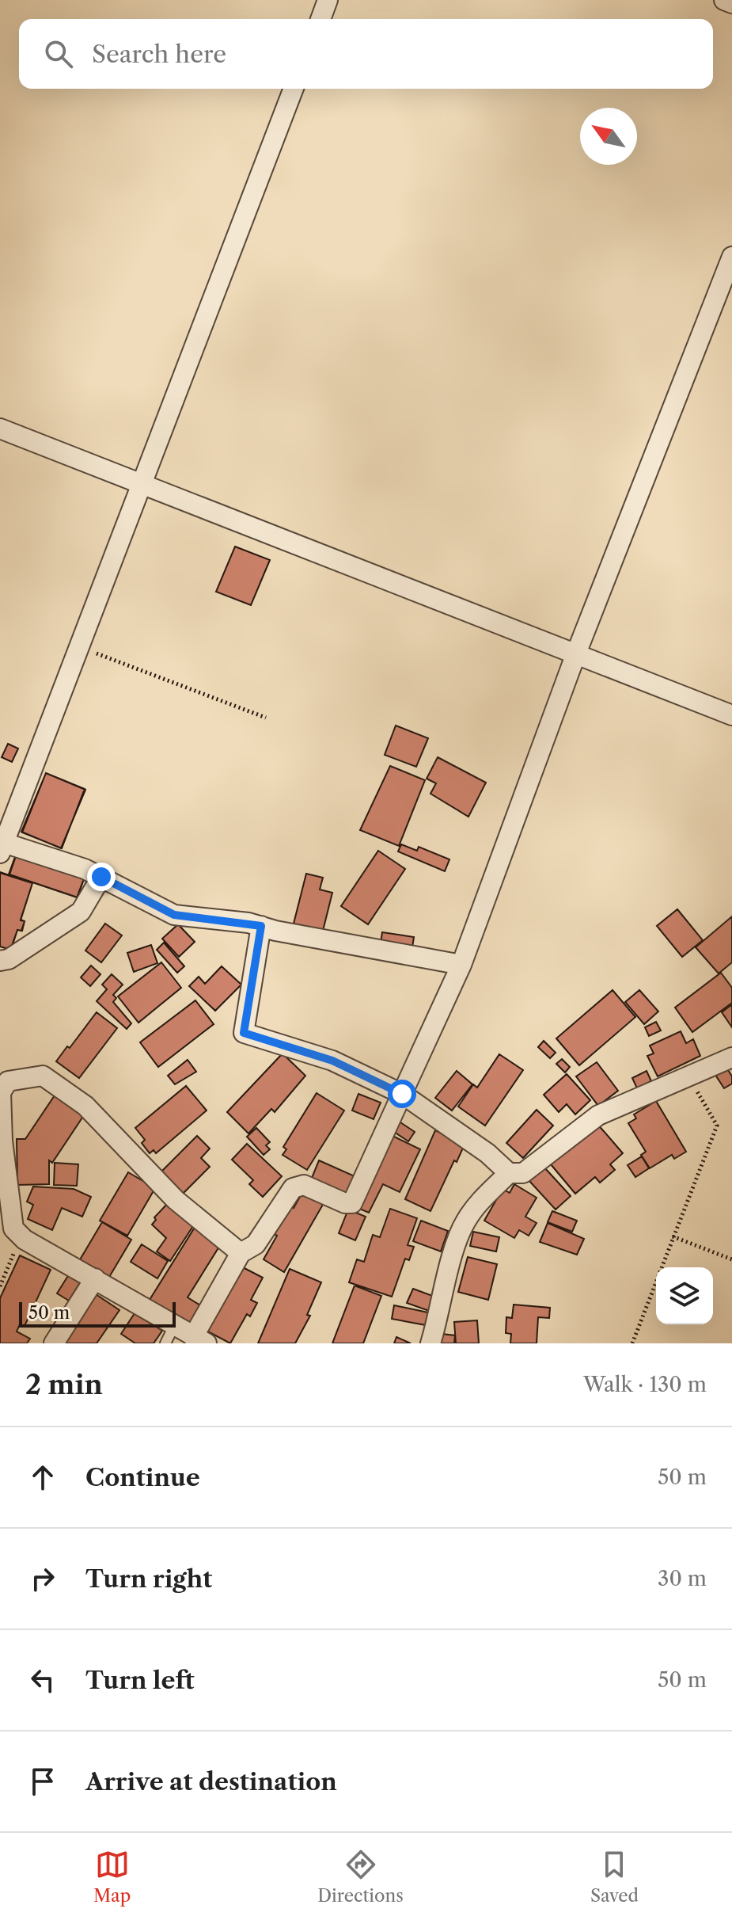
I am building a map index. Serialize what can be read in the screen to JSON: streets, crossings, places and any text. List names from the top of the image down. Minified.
{"scale_bar":"50 m","north":"top left","page":{"search":"Search here","scale":"50 m","heading":["2 min","Walk · 130 m"],"list":[["Continue","50 m"],["Turn right","30 m"],["Turn left","50 m"],"Arrive at destination"],"nav":["Map","Directions","Saved"]}}
